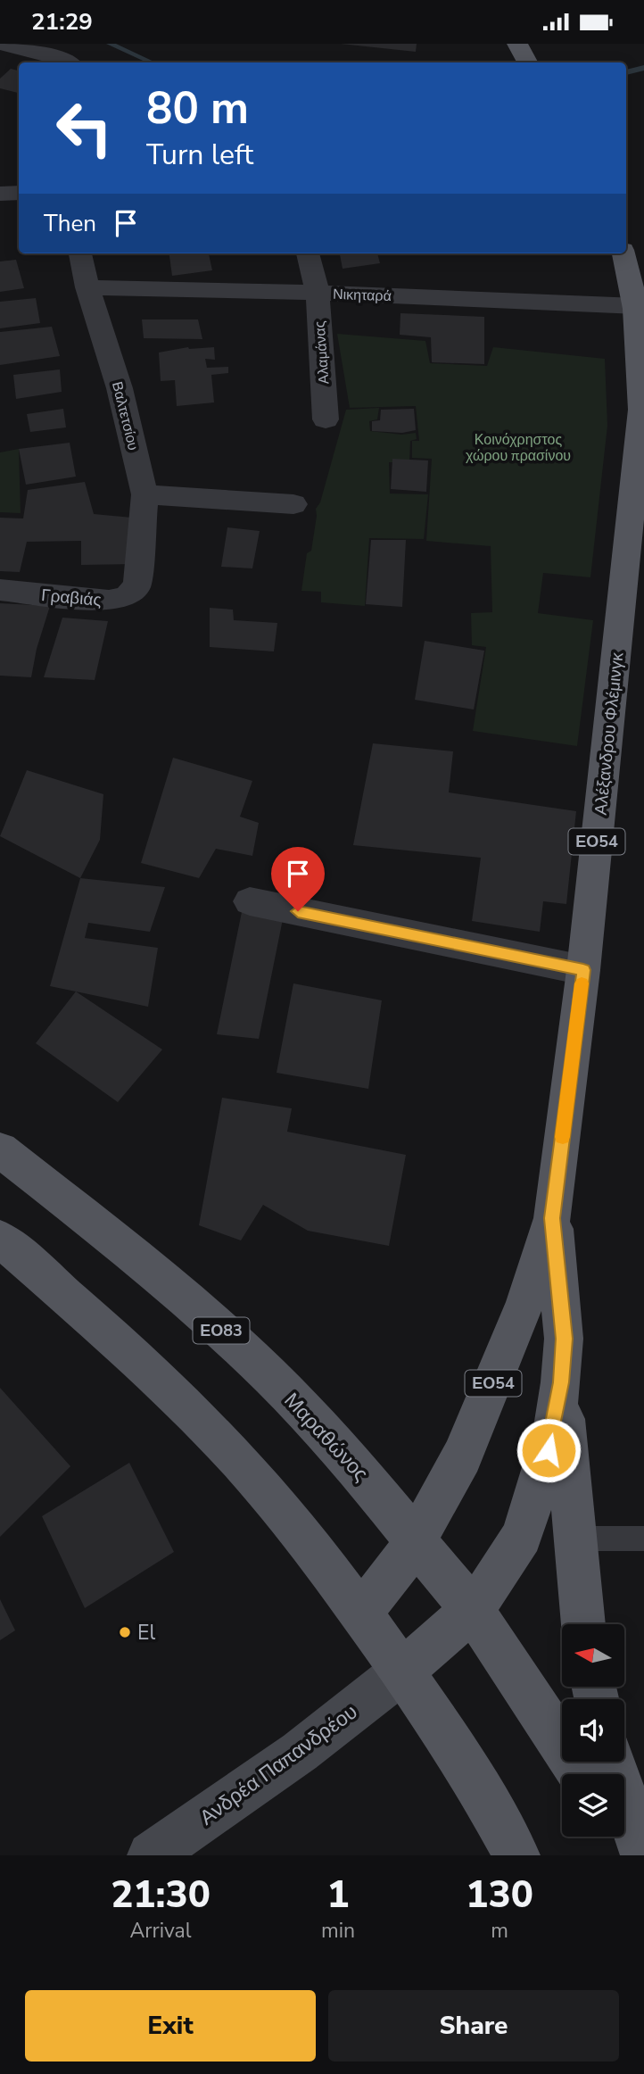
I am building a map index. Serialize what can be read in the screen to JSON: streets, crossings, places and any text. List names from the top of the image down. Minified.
{"streets":{"main road":["Αλέξανδρου Φλέμινγκ","ΕΟ54","ΕΟ83","Μαραθώνος","Ανδρέα Παπανδρέου"],"street":["Νικηταρά","Αλαμάνας","Βαλτετσίου","Γραβιάς"]},"crossings":[["Νικηταρά","Αλαμάνας"],["Νικηταρά","Βαλτετσίου"],["Νικηταρά","Αλέξανδρου Φλέμινγκ"],["Βαλτετσίου","Γραβιάς"],["Αλέξανδρου Φλέμινγκ","ΕΟ54"],["Αλέξανδρου Φλέμινγκ","Μαραθώνος"],["Αλέξανδρου Φλέμινγκ","Ανδρέα Παπανδρέου"]],"parks":["Κοινόχρηστος χώρου πρασίνου"],"places":["El"],"north":"left","page":{"status":"21:29","turn":["80 m","Turn left"],"then":"Then","eta":["21:30","Arrival","1","min","130","m"],"buttons":["Exit","Share"]}}
